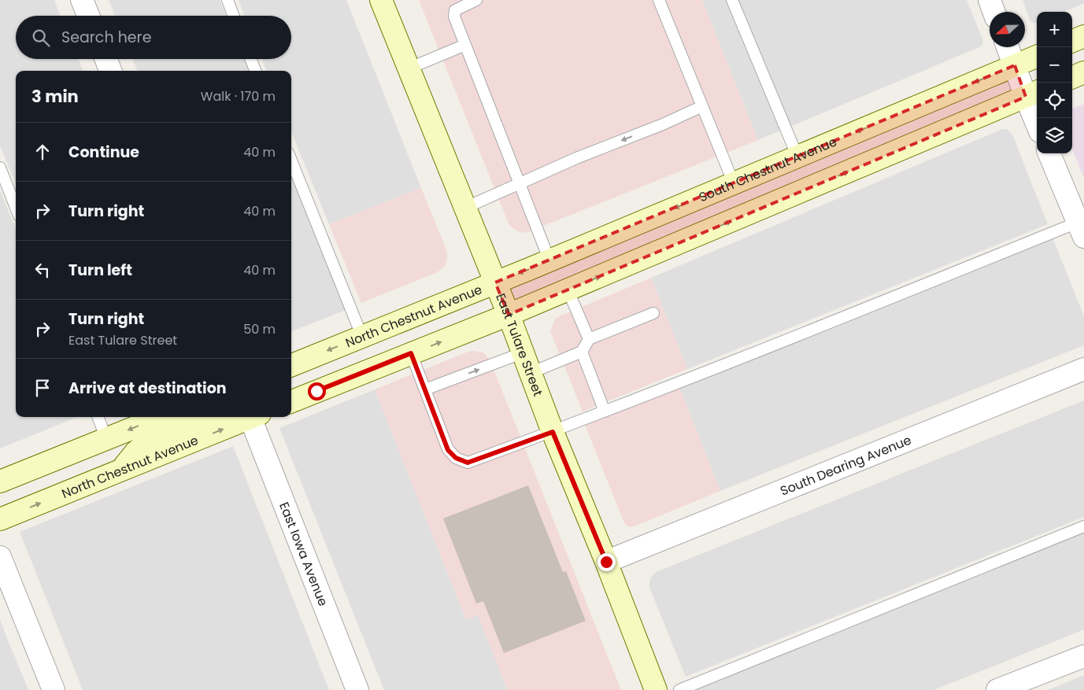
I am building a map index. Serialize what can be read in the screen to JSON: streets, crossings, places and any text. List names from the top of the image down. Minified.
{"streets":{"main road":["South Chestnut Avenue","North Chestnut Avenue","East Tulare Street"],"street":["South Dearing Avenue","East Iowa Avenue"]},"crossings":[["South Chestnut Avenue","North Chestnut Avenue"],["South Chestnut Avenue","East Tulare Street"],["North Chestnut Avenue","East Tulare Street"],["East Tulare Street","South Dearing Avenue"]],"north":"left","page":{"map_buttons":["+","−"],"search":"Search here","heading":["3 min","Walk · 170 m"],"list":[["Continue","40 m"],["Turn right","40 m"],["Turn left","40 m"],["Turn right","East Tulare Street","50 m"],"Arrive at destination"]}}
